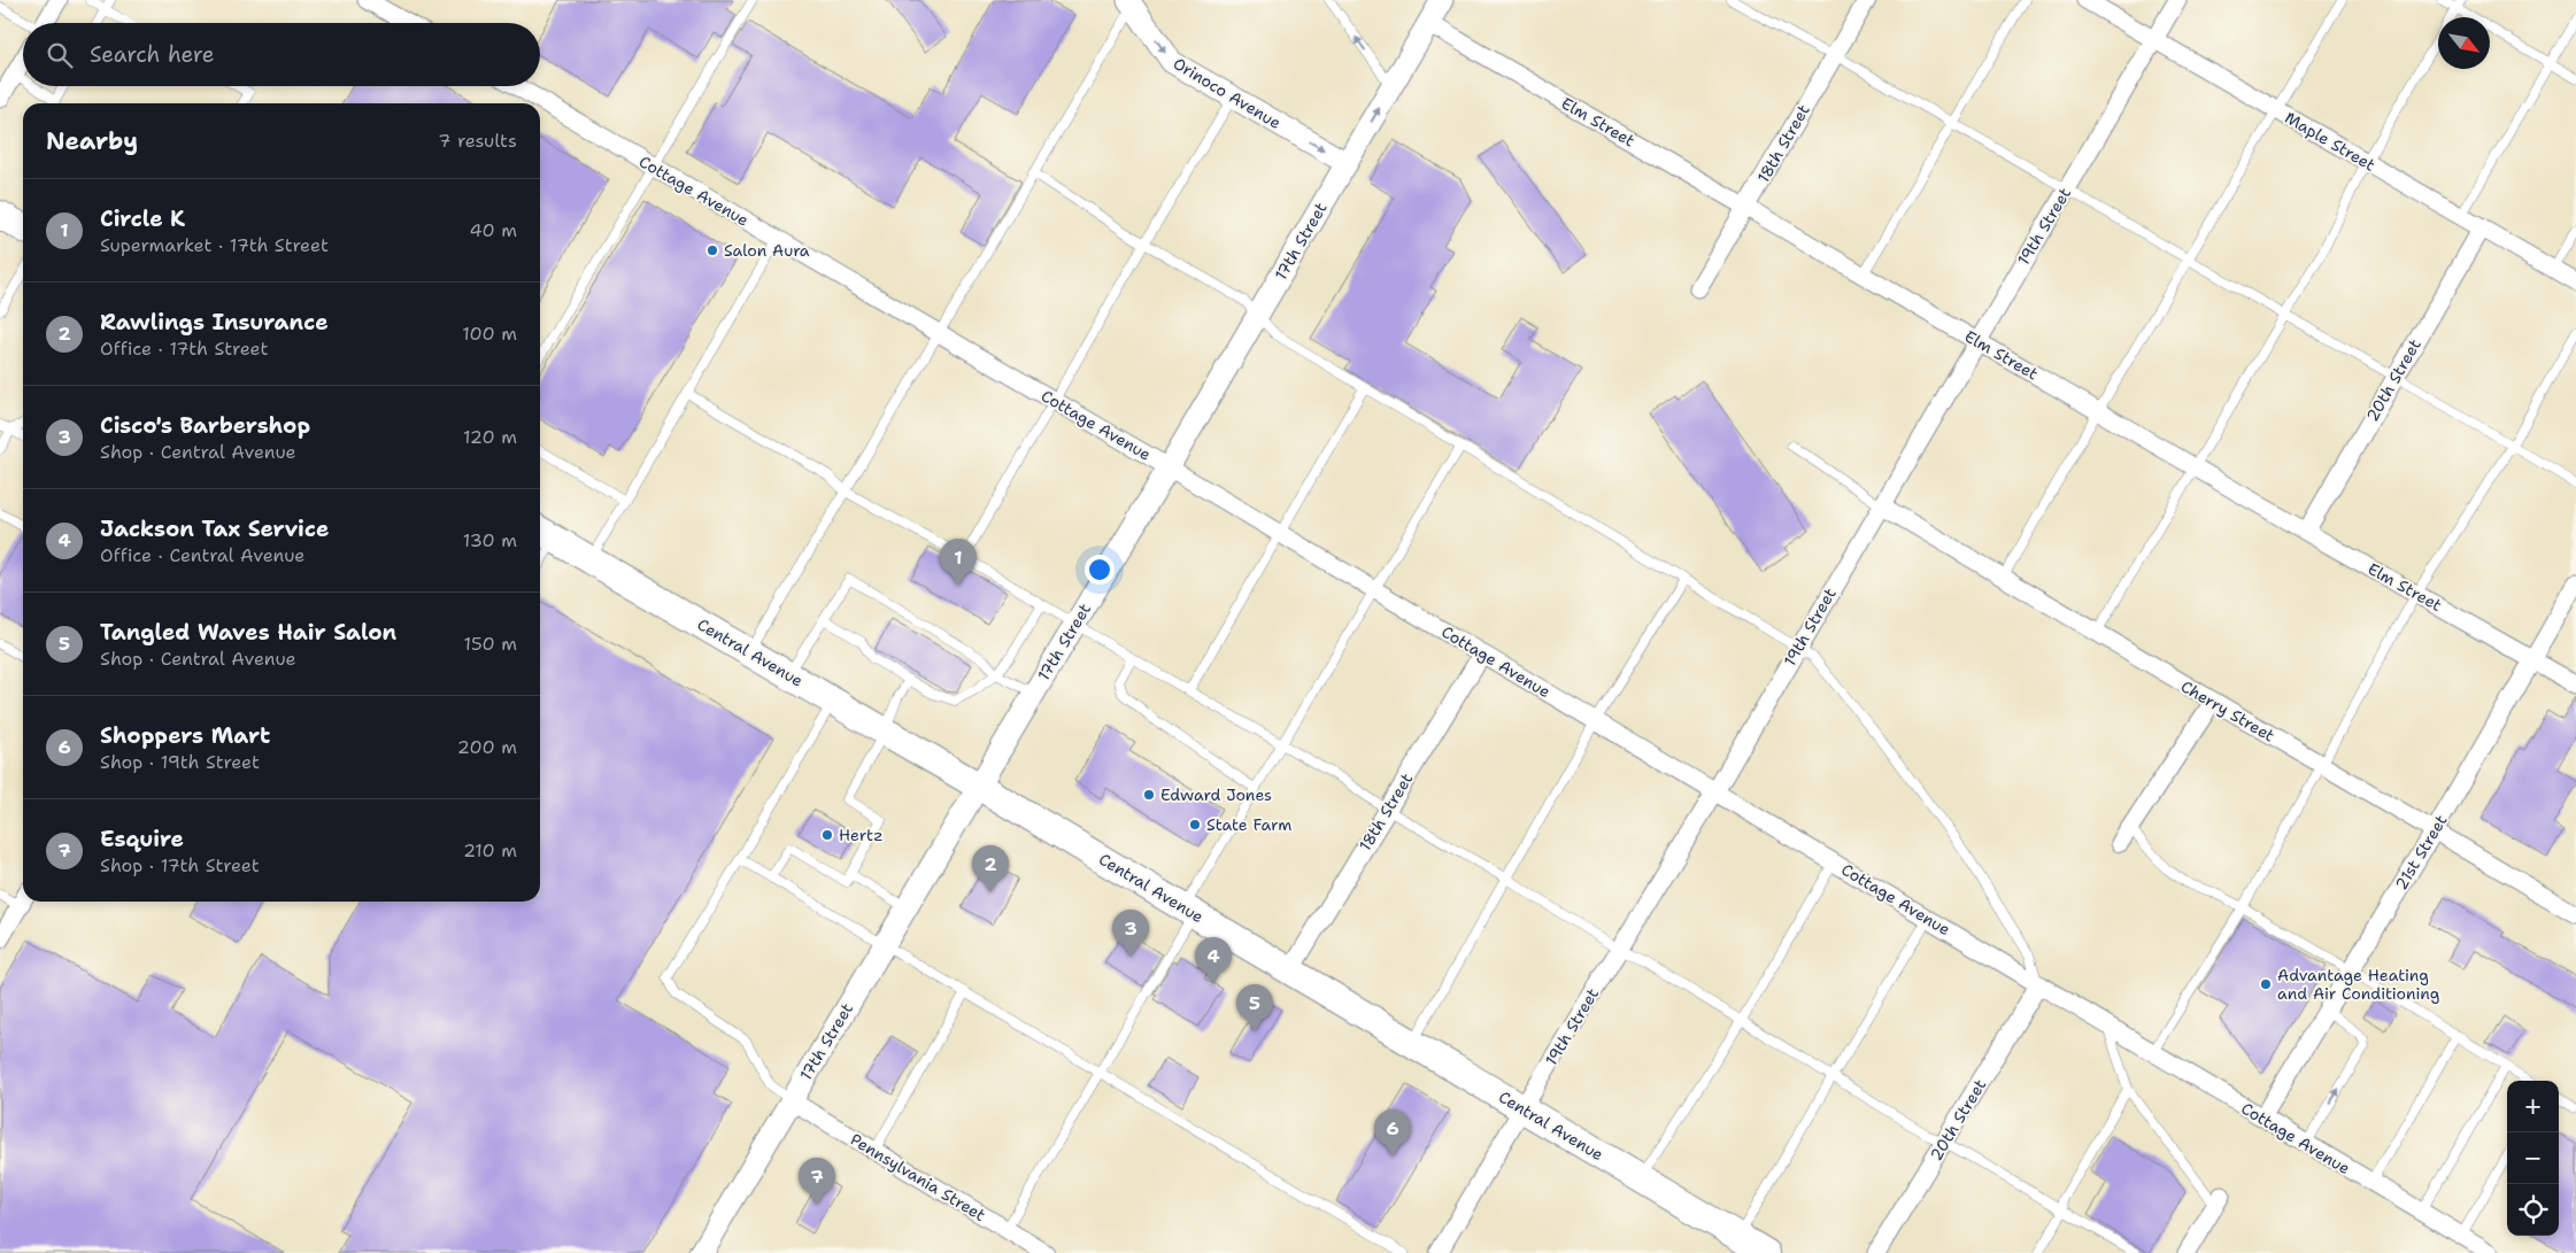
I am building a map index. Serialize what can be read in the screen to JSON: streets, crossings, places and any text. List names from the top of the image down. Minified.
{"streets":{"main road":["Central Avenue"],"street":["Orinoco Avenue","Elm Street","Maple Street","18th Street","Cottage Avenue","19th Street","17th Street","20th Street","Cherry Street","21st Street","Pennsylvania Street"]},"crossings":[["Orinoco Avenue","17th Street"],["Elm Street","18th Street"],["Elm Street","19th Street"],["Elm Street","17th Street"],["Elm Street","20th Street"],["Elm Street","21st Street"],["Maple Street","19th Street"],["Maple Street","20th Street"],["18th Street","Cottage Avenue"],["18th Street","Central Avenue"],["Cottage Avenue","19th Street"],["Cottage Avenue","17th Street"],["Cottage Avenue","20th Street"],["Cottage Avenue","21st Street"],["19th Street","Central Avenue"],["19th Street","Cherry Street"],["17th Street","Central Avenue"],["17th Street","Pennsylvania Street"],["Cherry Street","21st Street"]],"one_way":["Orinoco Avenue"],"places":["Salon Aura","Edward Jones","State Farm","Hertz","Advantage Heating and Air Conditioning"],"north":"bottom right","page":{"search":"Search here","heading":["Nearby","7 results"],"list":[{"mark":"1","name":"Circle K","note":"Supermarket · 17th Street","value":"40 m"},{"mark":"2","name":"Rawlings Insurance","note":"Office · 17th Street","value":"100 m"},{"mark":"3","name":"Cisco's Barbershop","note":"Shop · Central Avenue","value":"120 m"},{"mark":"4","name":"Jackson Tax Service","note":"Office · Central Avenue","value":"130 m"},{"mark":"5","name":"Tangled Waves Hair Salon","note":"Shop · Central Avenue","value":"150 m"},{"mark":"6","name":"Shoppers Mart","note":"Shop · 19th Street","value":"200 m"},{"mark":"7","name":"Esquire","note":"Shop · 17th Street","value":"210 m"}],"pins":["1","2","3","4","5","6","7"],"map_buttons":["+","−"]}}
